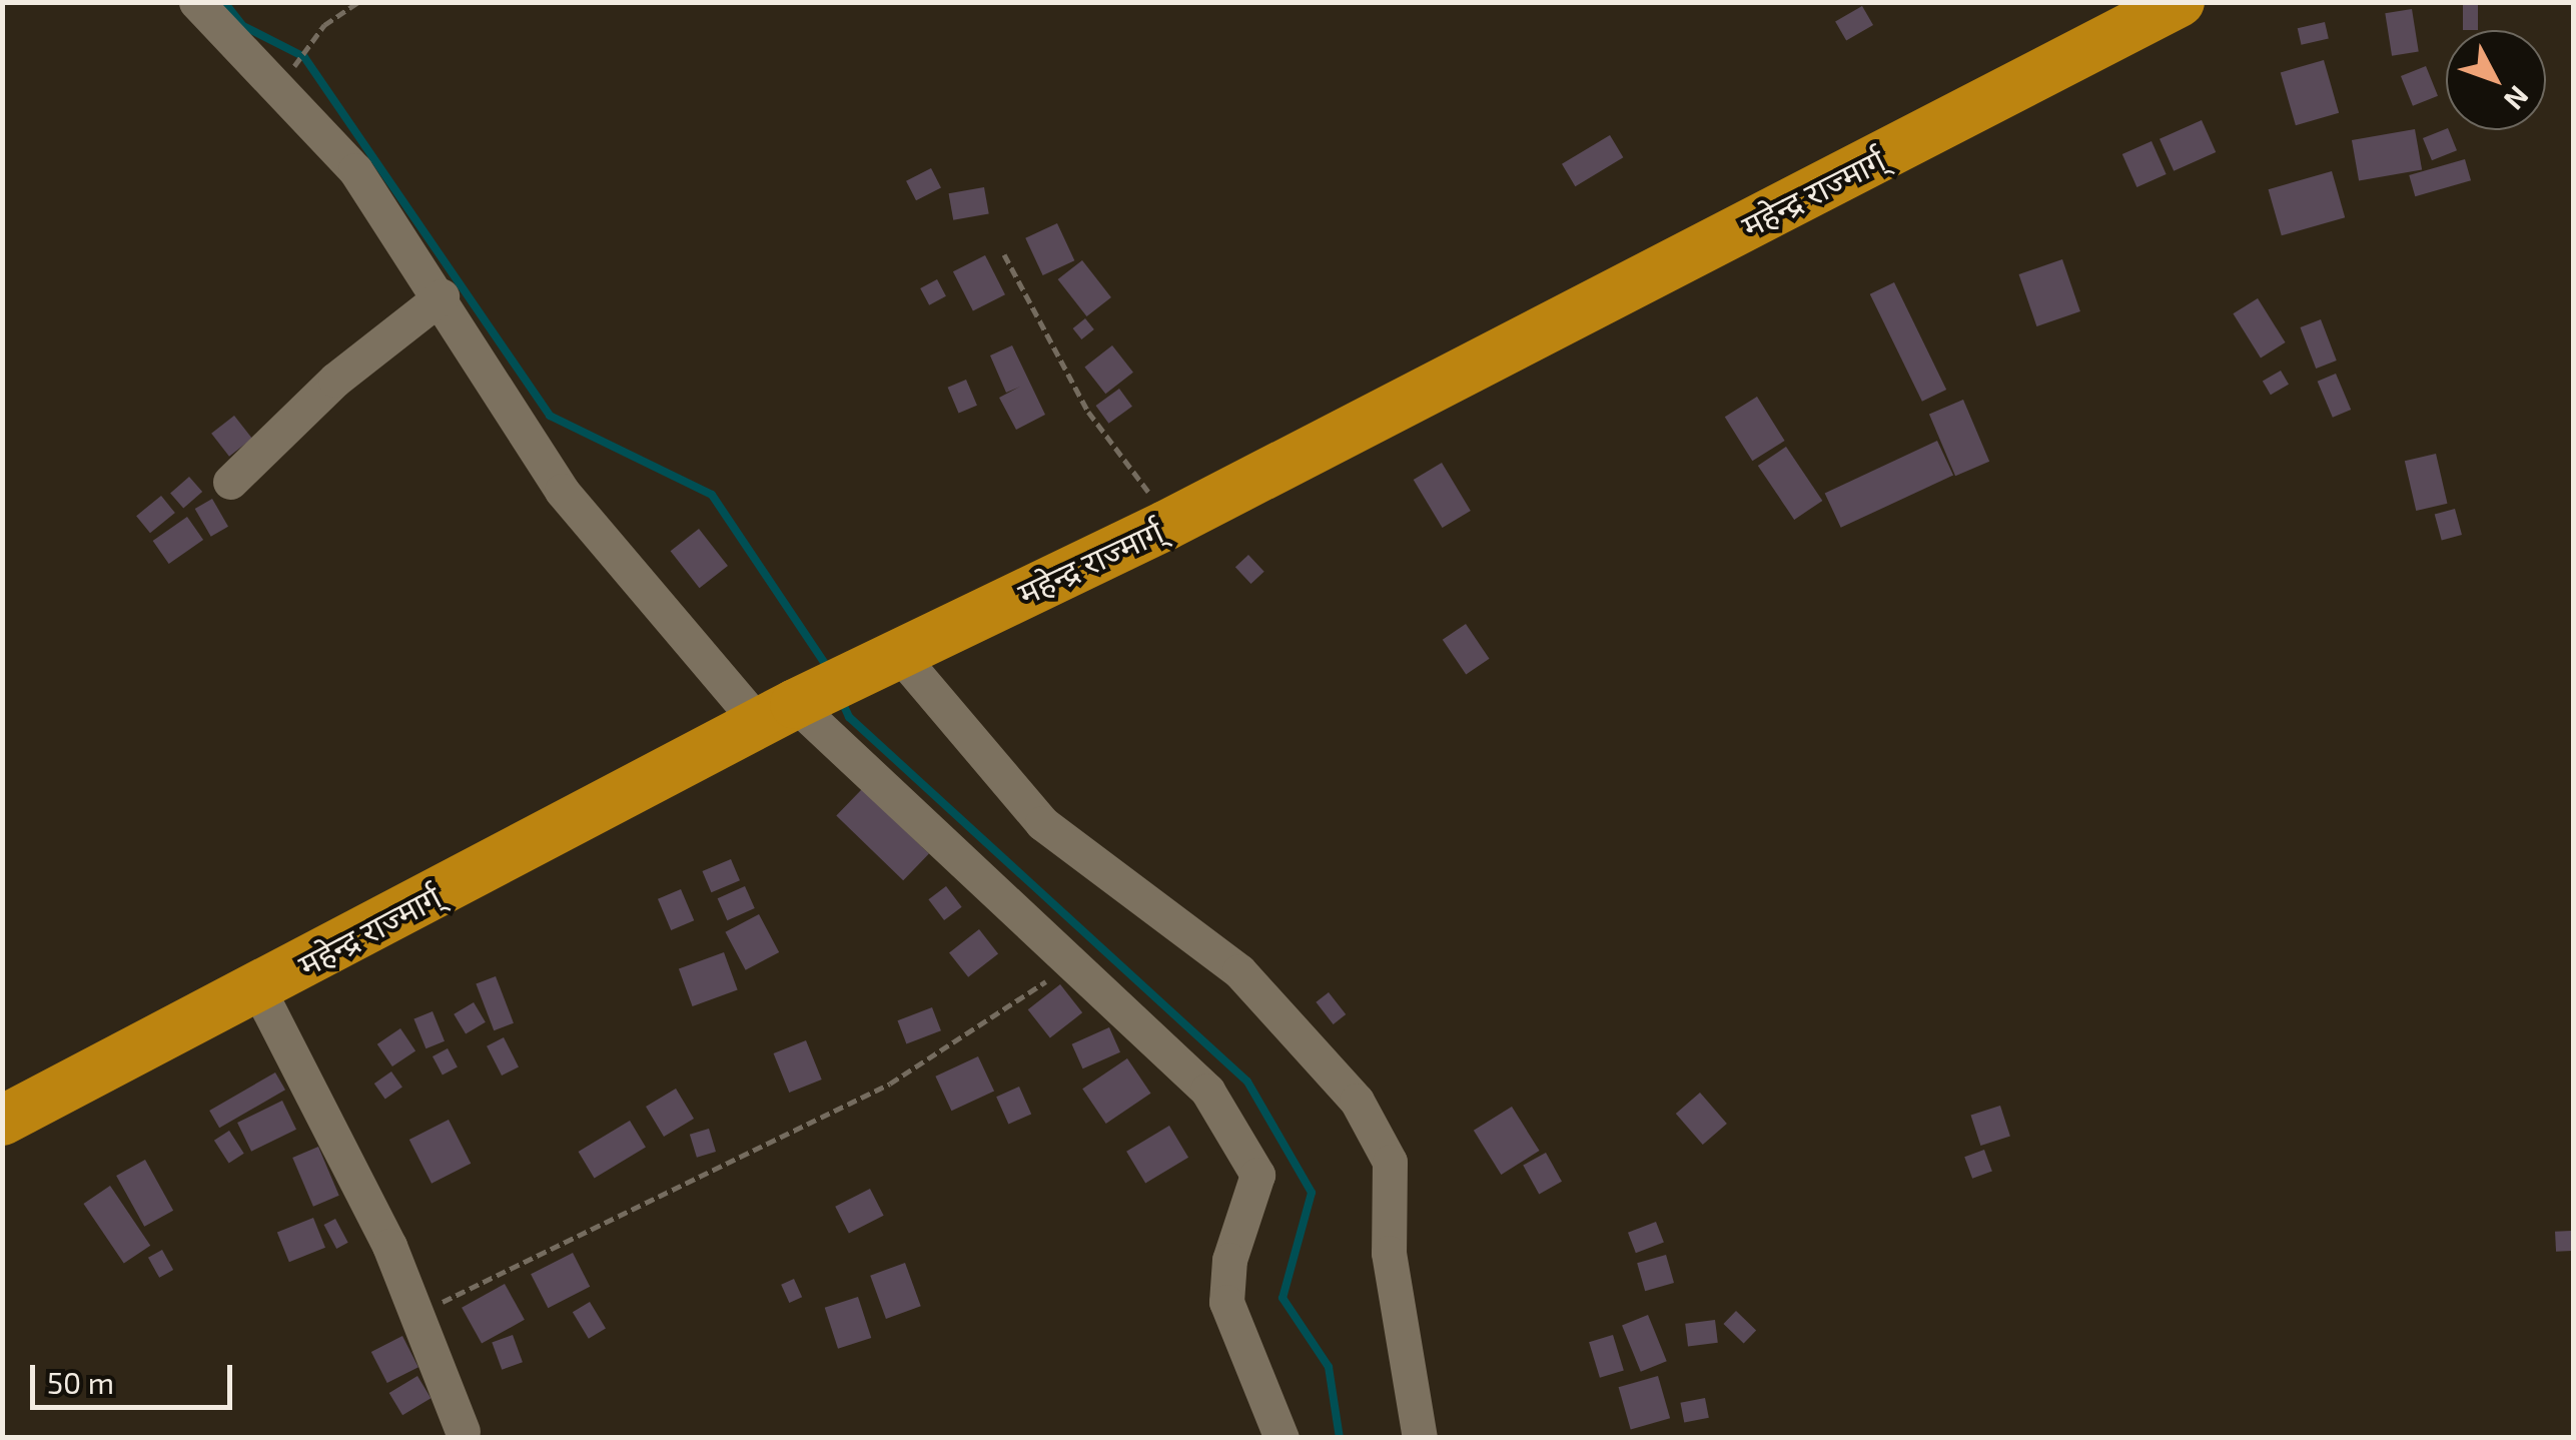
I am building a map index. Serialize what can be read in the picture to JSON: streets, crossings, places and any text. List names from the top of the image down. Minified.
{"streets":{"highway":["महेन्द्र राज्मार्ग्"]},"scale_bar":"50 m","north":"bottom right"}
